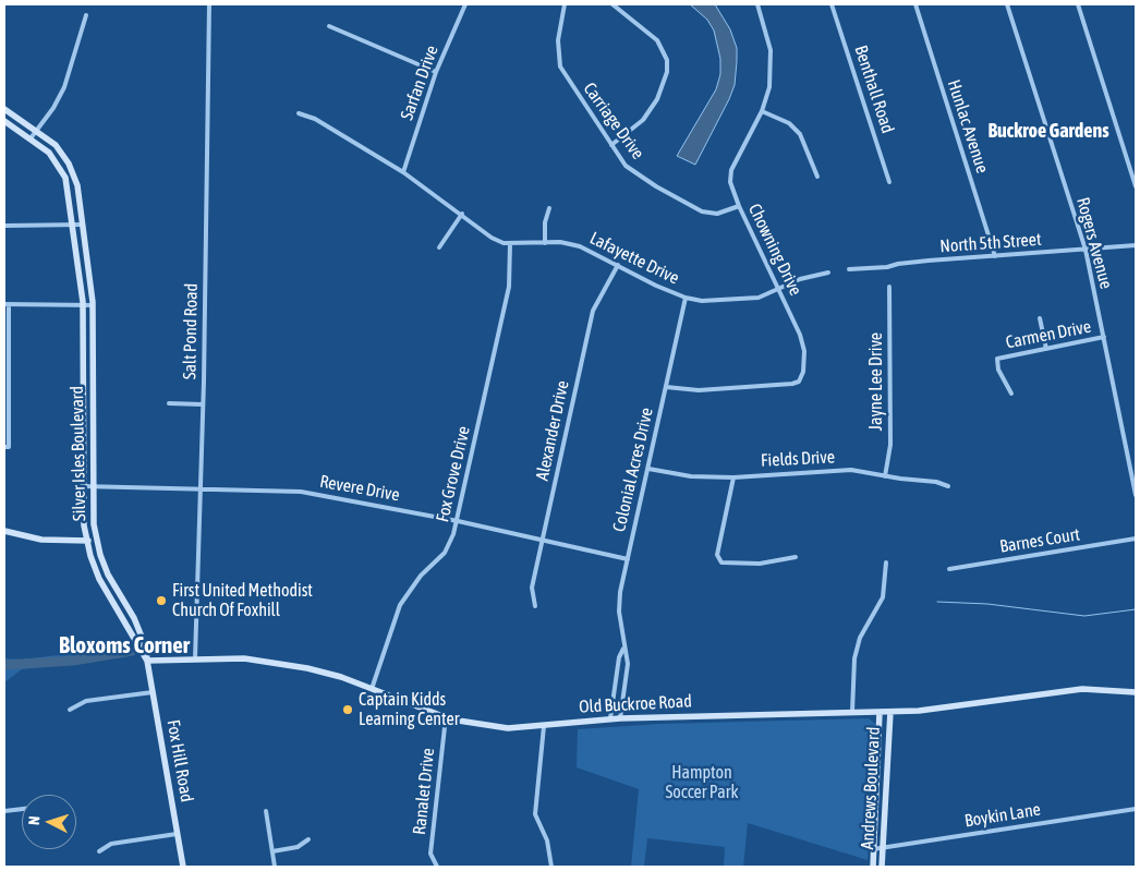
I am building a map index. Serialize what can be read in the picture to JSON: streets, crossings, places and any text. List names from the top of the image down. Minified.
{"streets":{"street":["Sarfan Drive","Benthall Road","Carriage Drive","Hunlac Avenue","North 5th Street","Rogers Avenue","Chowning Drive","Lafayette Drive","Salt Pond Road","Carmen Drive","Jayne Lee Drive","Alexander Drive","Silver Isles Boulevard","Fields Drive","Colonial Acres Drive","Fox Grove Drive","Revere Drive","Barnes Court","Old Buckroe Road","Fox Hill Road","Andrews Boulevard","Ranalet Drive","Boykin Lane"]},"crossings":[["Sarfan Drive","Lafayette Drive"],["Carriage Drive","Chowning Drive"],["Hunlac Avenue","North 5th Street"],["North 5th Street","Rogers Avenue"],["Rogers Avenue","Carmen Drive"],["Chowning Drive","Lafayette Drive"],["Chowning Drive","Colonial Acres Drive"],["Lafayette Drive","Alexander Drive"],["Lafayette Drive","Colonial Acres Drive"],["Lafayette Drive","Fox Grove Drive"],["Salt Pond Road","Revere Drive"],["Salt Pond Road","Old Buckroe Road"],["Jayne Lee Drive","Fields Drive"],["Alexander Drive","Revere Drive"],["Silver Isles Boulevard","Revere Drive"],["Silver Isles Boulevard","Old Buckroe Road"],["Silver Isles Boulevard","Fox Hill Road"],["Fields Drive","Colonial Acres Drive"],["Colonial Acres Drive","Revere Drive"],["Colonial Acres Drive","Old Buckroe Road"],["Fox Grove Drive","Revere Drive"],["Fox Grove Drive","Old Buckroe Road"],["Old Buckroe Road","Fox Hill Road"],["Old Buckroe Road","Andrews Boulevard"],["Old Buckroe Road","Ranalet Drive"],["Andrews Boulevard","Boykin Lane"]],"districts":["Buckroe Gardens","Bloxoms Corner"],"parks":["Hampton Soccer Park"],"places":["First United Methodist Church Of Foxhill","Captain Kidds Learning Center"],"north":"left"}
